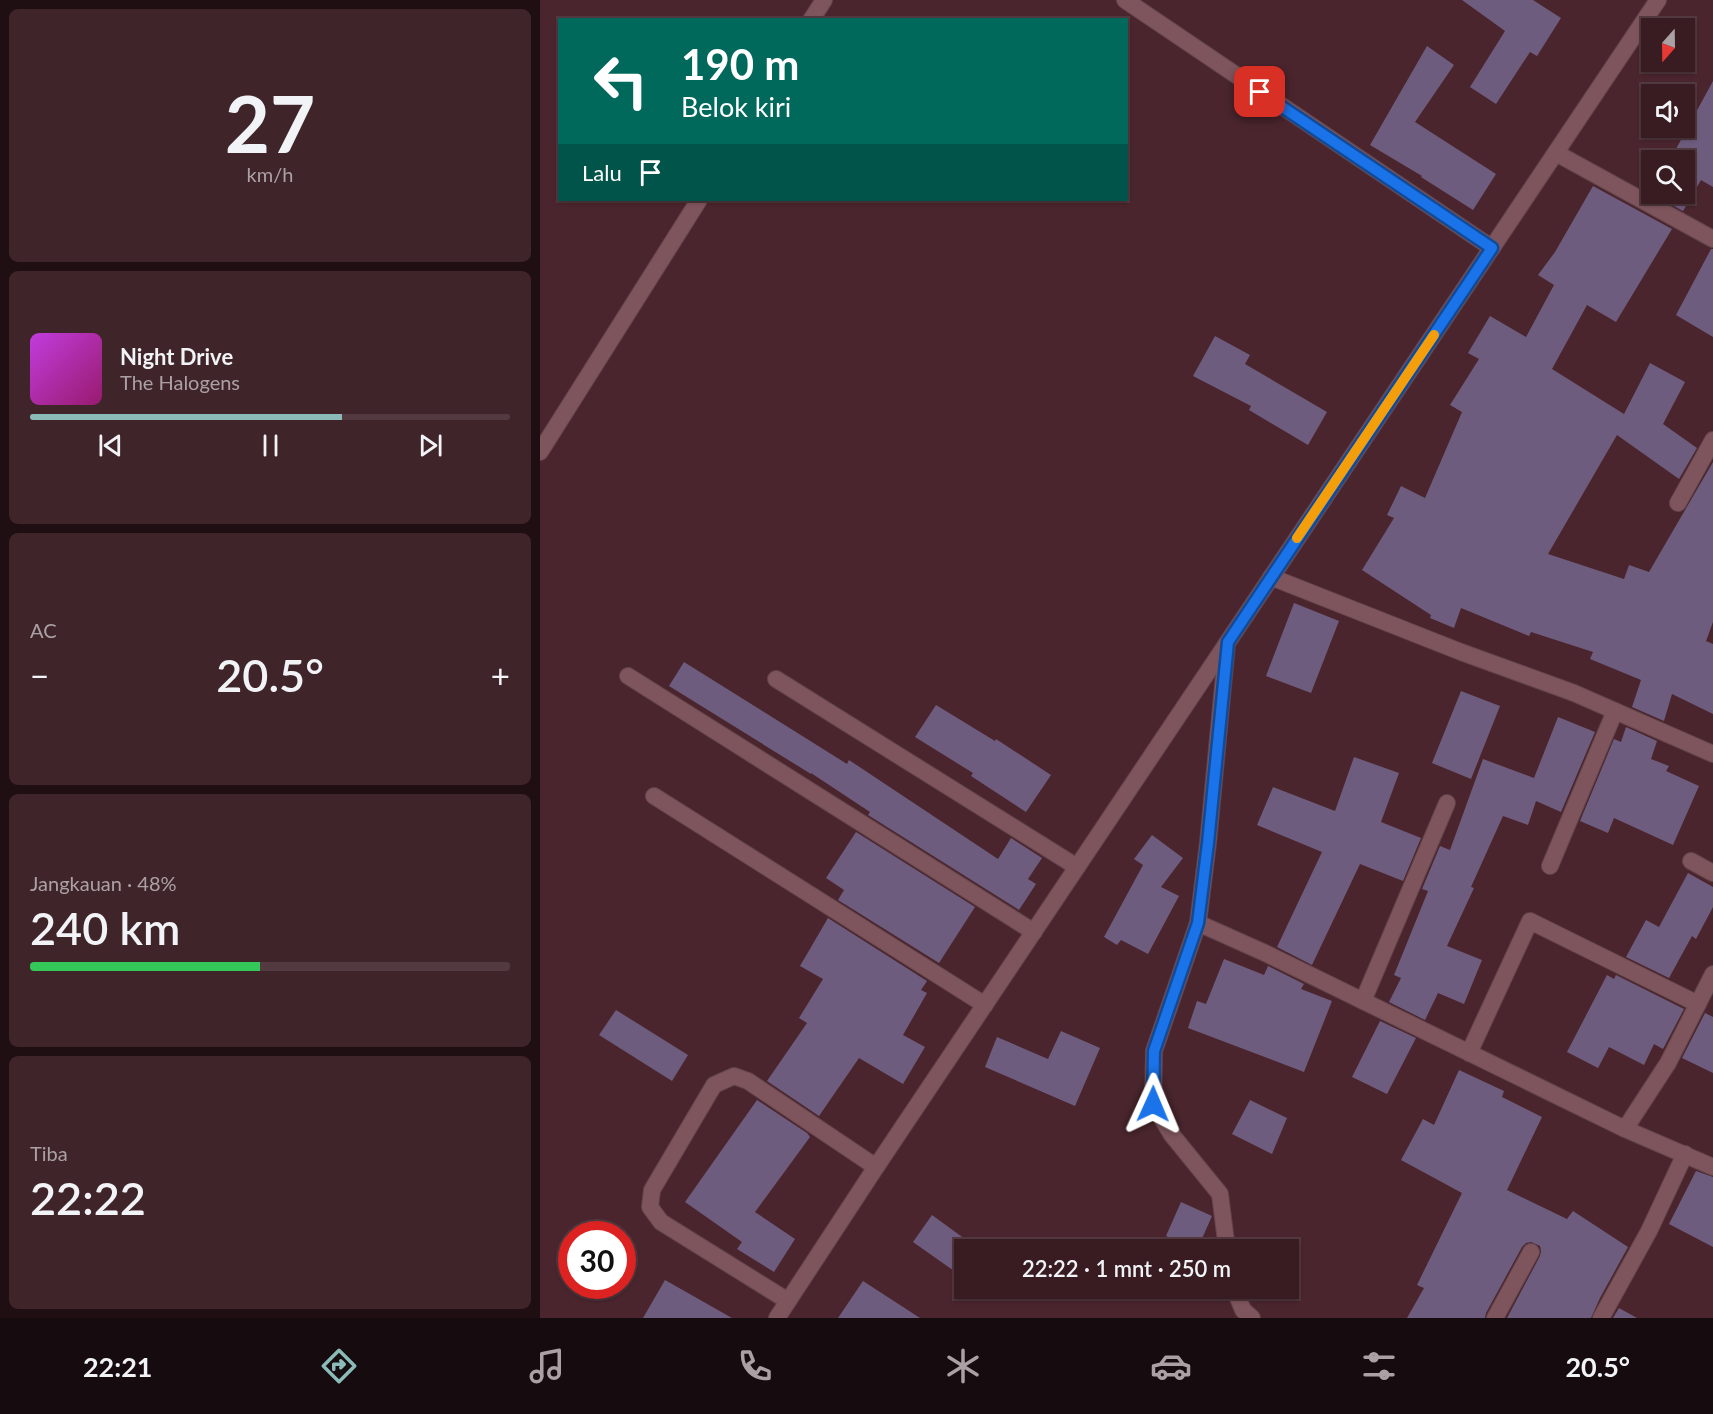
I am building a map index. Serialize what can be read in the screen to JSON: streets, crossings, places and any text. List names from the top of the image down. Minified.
{"north":"bottom","page":{"tile":[["27","km/h"],"AC",["Jangkauan · 48%","240 km"],["Tiba","22:22"]],"turn":["190 m","Belok kiri"],"then":"Lalu","song":["Night Drive","The Halogens"],"heat":["−","20.5°","+"],"limit":"30","trip":"22:22 · 1 mnt · 250 m","tabs":["22:21","20.5°"]}}
